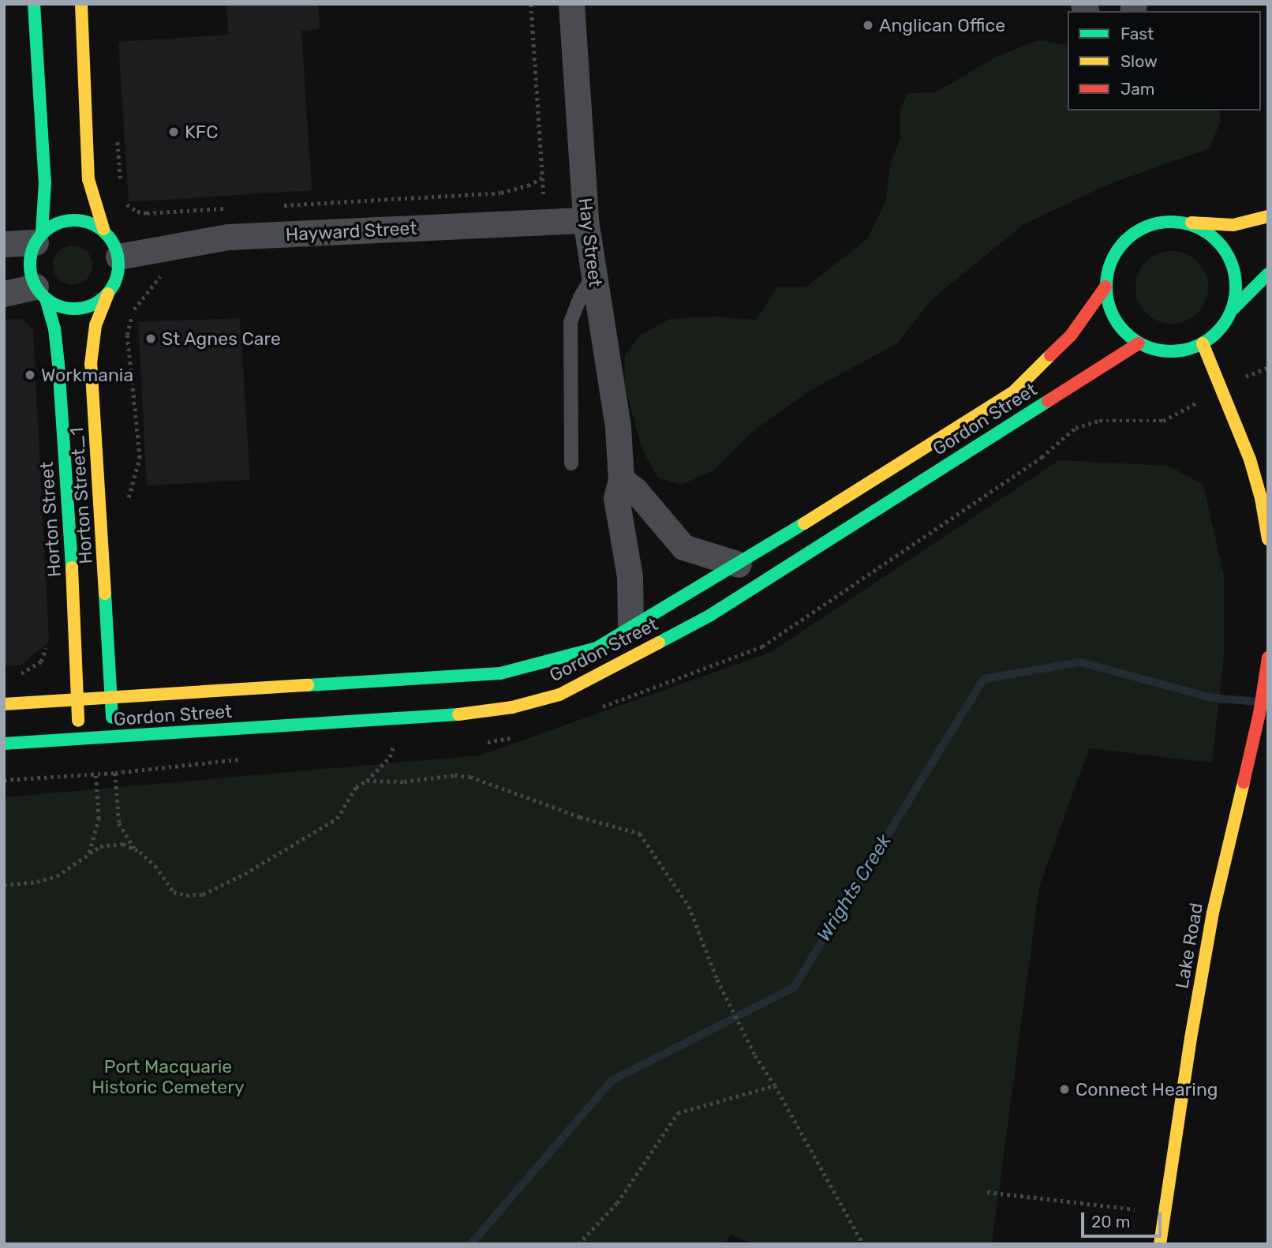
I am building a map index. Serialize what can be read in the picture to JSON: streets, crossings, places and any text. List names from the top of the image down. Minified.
{"streets":{"main road":["Gordon Street","Horton Street_1","Horton Street","Lake Road"],"street":["Hayward Street","Hay Street"]},"crossings":[["Hayward Street","Hay Street"],["Hayward Street","Horton Street_1"],["Hayward Street","Horton Street"],["Hay Street","Gordon Street"],["Gordon Street","Horton Street_1"],["Gordon Street","Horton Street"],["Horton Street_1","Horton Street"]],"water":["Wrights Creek"],"parks":["Port Macquarie Historic Cemetery"],"places":["Anglican Office","KFC","St Agnes Care","Workmania","Connect Hearing"],"legend":["Fast","Slow","Jam"],"scale_bar":"20 m"}
